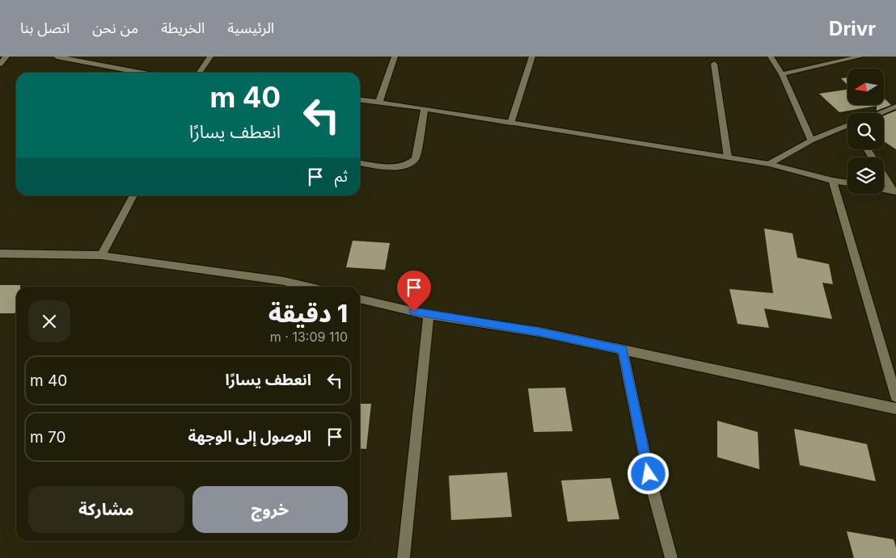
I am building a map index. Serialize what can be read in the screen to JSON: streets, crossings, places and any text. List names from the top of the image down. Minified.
{"north":"left","page":{"header":"Drivr","nav":["الرئيسية","الخريطة","من نحن","اتصل بنا"],"turn":["40 m","انعطف يسارًا"],"then":"ثم","heading":["1 دقيقة","110 m · 13:09"],"list":[{"name":"انعطف يسارًا","value":"40 m"},{"name":"الوصول إلى الوجهة","value":"70 m"}],"buttons":["خروج","مشاركة"]}}
